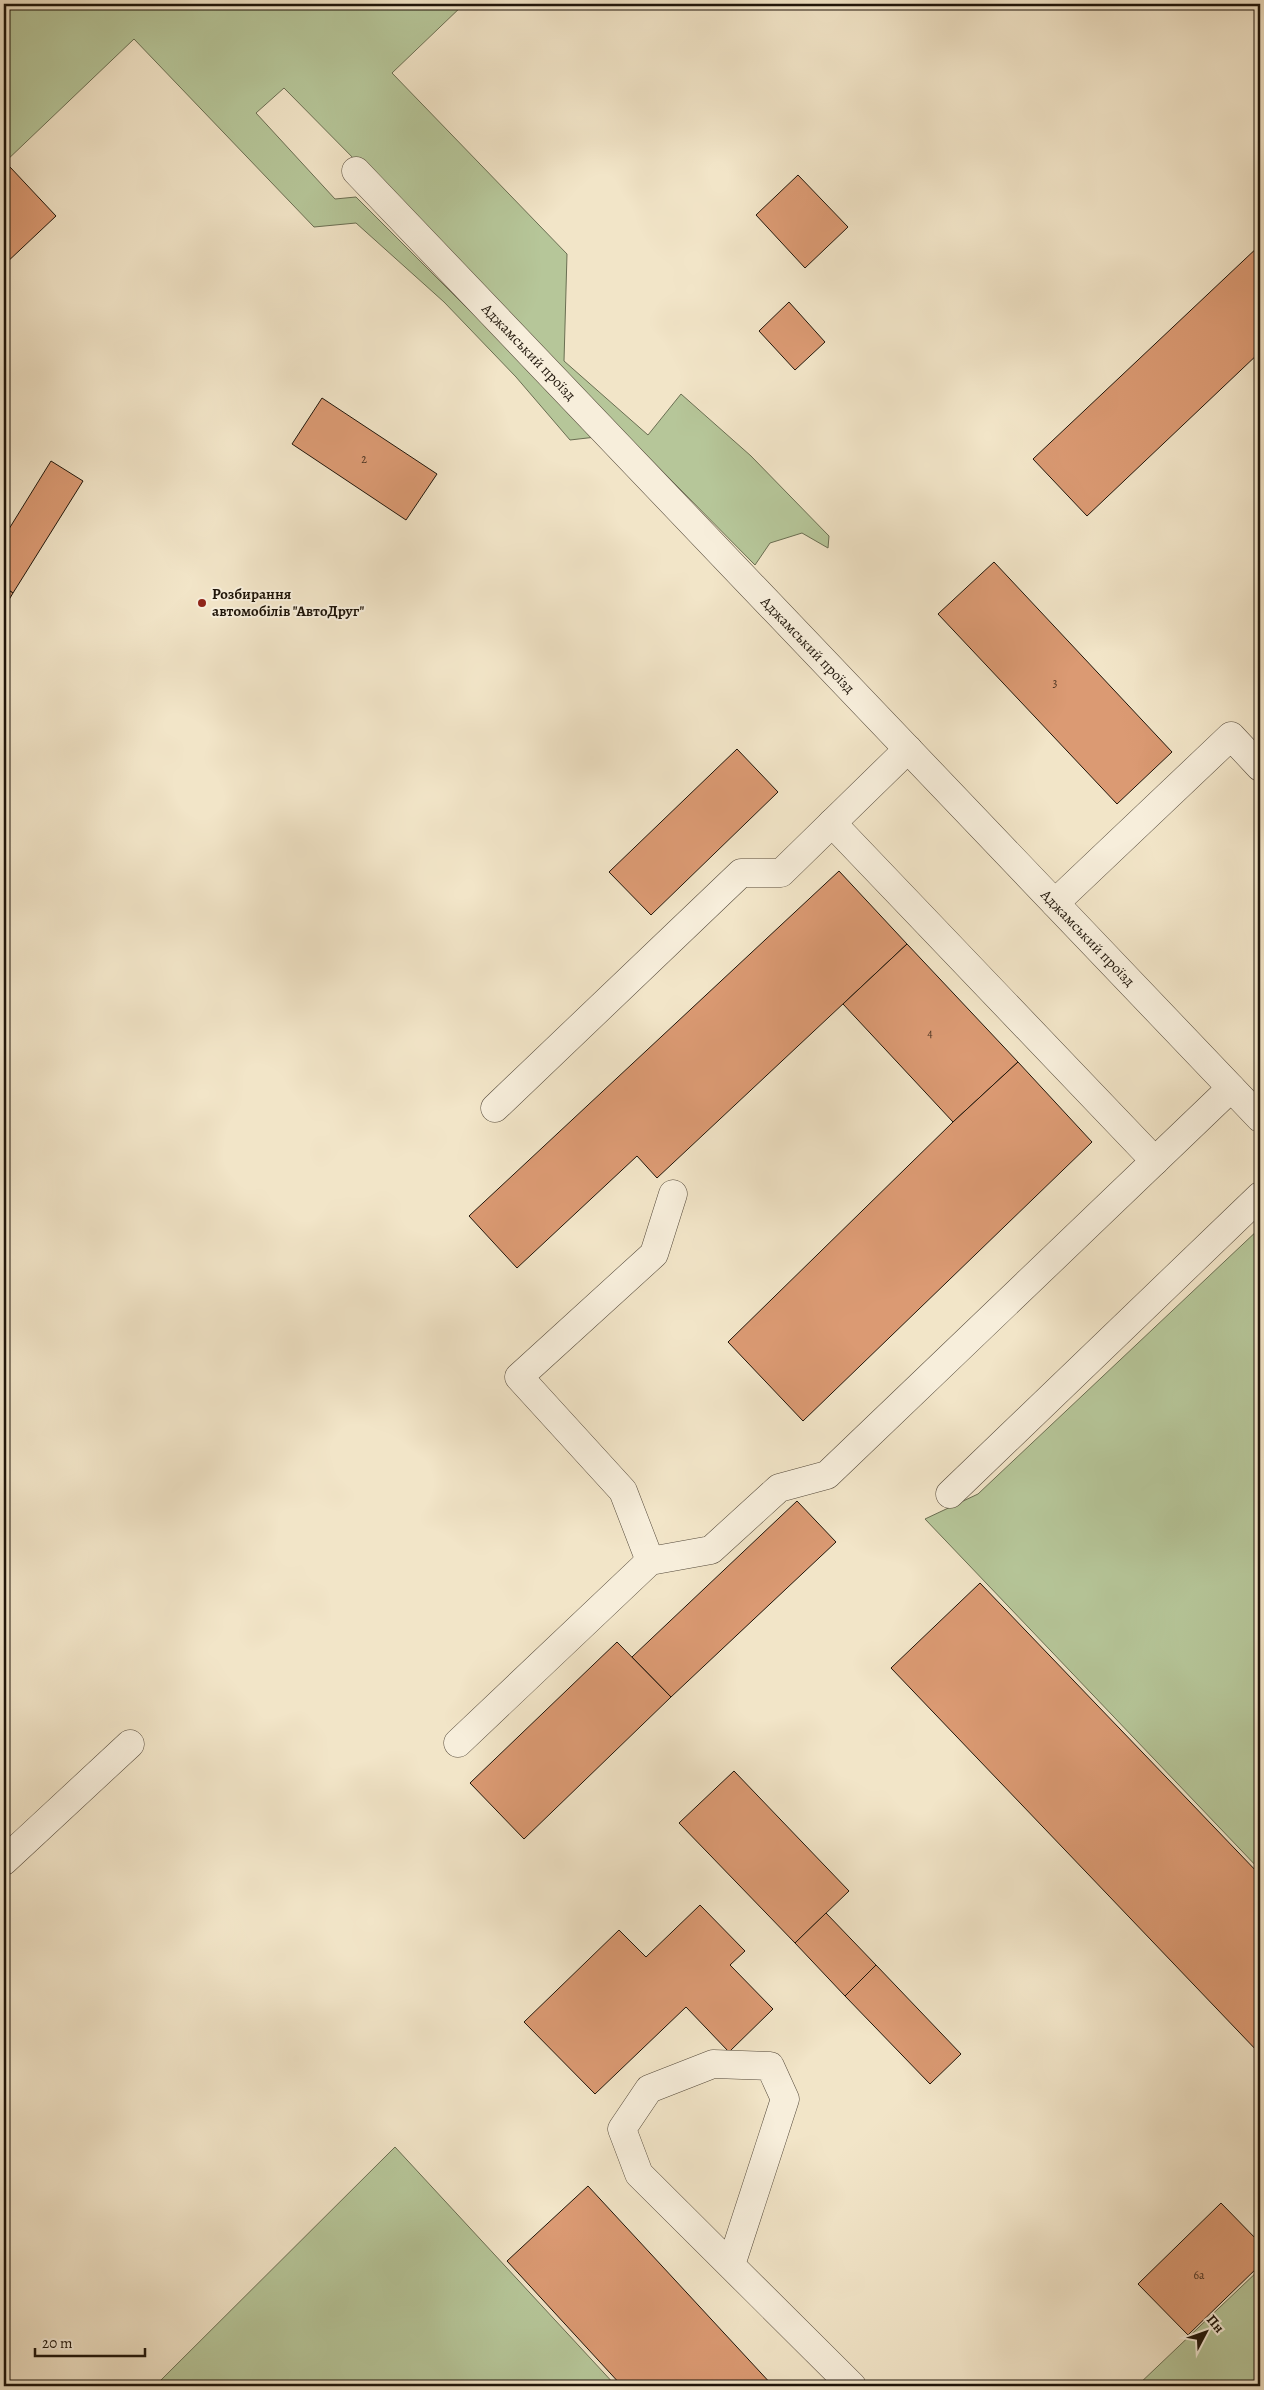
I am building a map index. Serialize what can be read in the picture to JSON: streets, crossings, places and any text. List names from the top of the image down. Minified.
{"streets":{"street":["Аджамський проїзд"]},"places":["Розбирання автомобілів \"АвтоДруг\""],"house_numbers":["2","3","4","6а"],"scale_bar":"20 m","north":"top right"}
